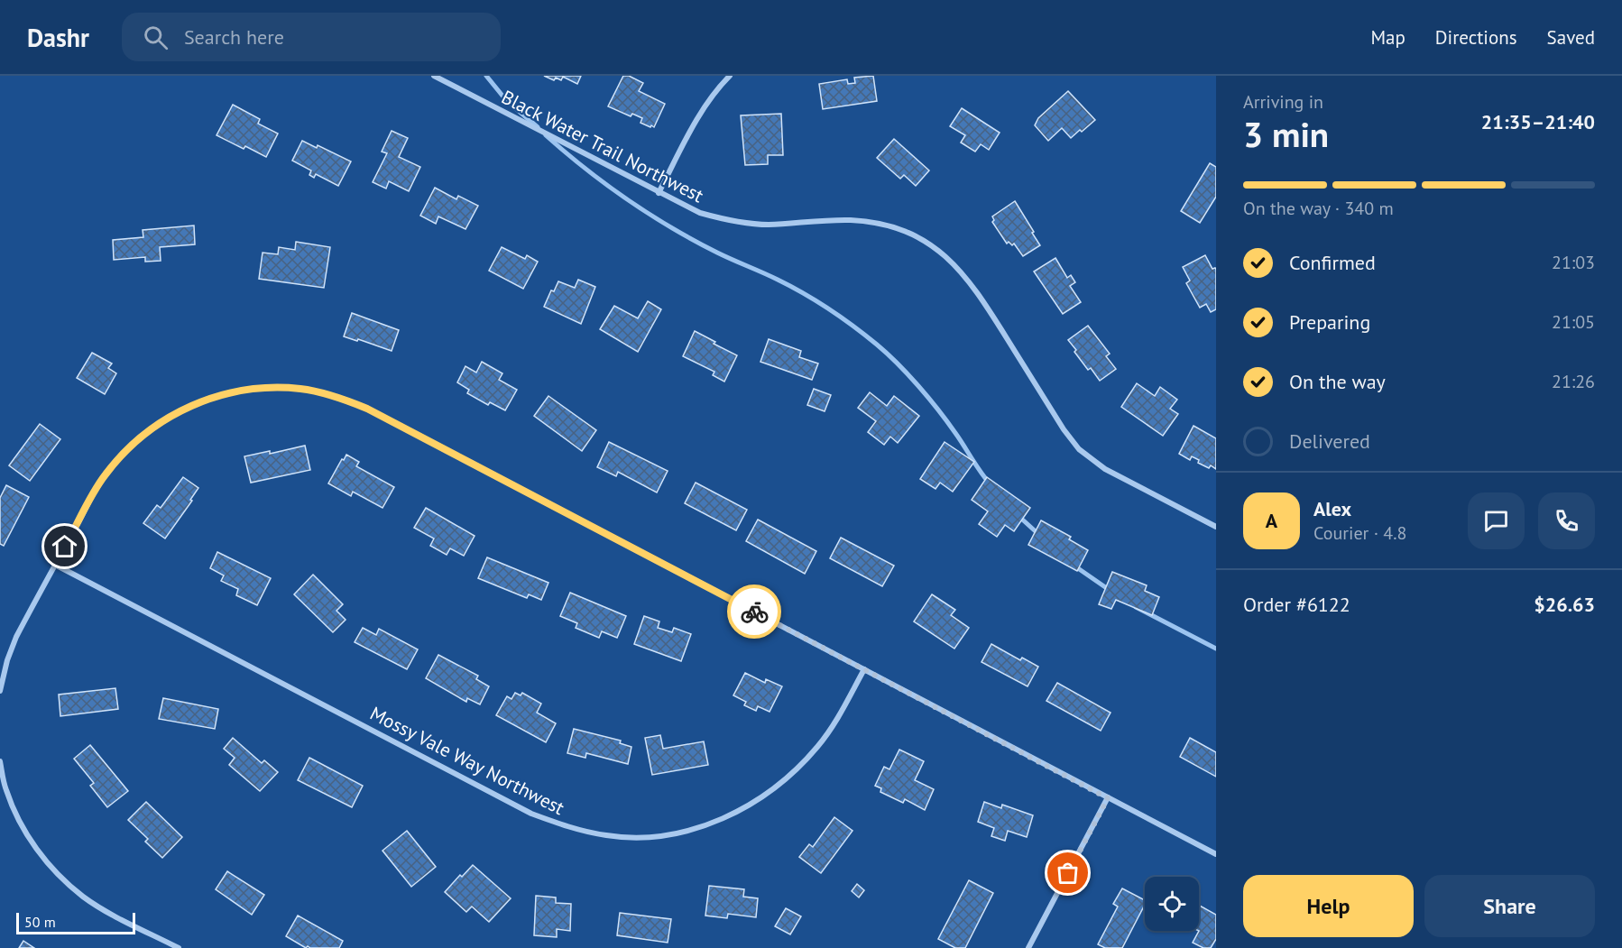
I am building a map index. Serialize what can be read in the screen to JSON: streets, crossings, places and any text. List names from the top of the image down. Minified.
{"streets":{"street":["Black Water Trail Northwest","Mossy Vale Way Northwest"]},"scale_bar":"50 m","page":{"header":"Dashr","search":"Search here","nav":["Map","Directions","Saved"],"heading":["3 min","Arriving in","21:35–21:40"],"panel":["Alex","Courier · 4.8","Order #6122","$26.63"],"bar":"On the way · 340 m","list":[["Confirmed","21:03"],["Preparing","21:05"],["On the way","21:26"],"Delivered"],"round":"A","buttons":["Help","Share"],"scale":"50 m"}}
